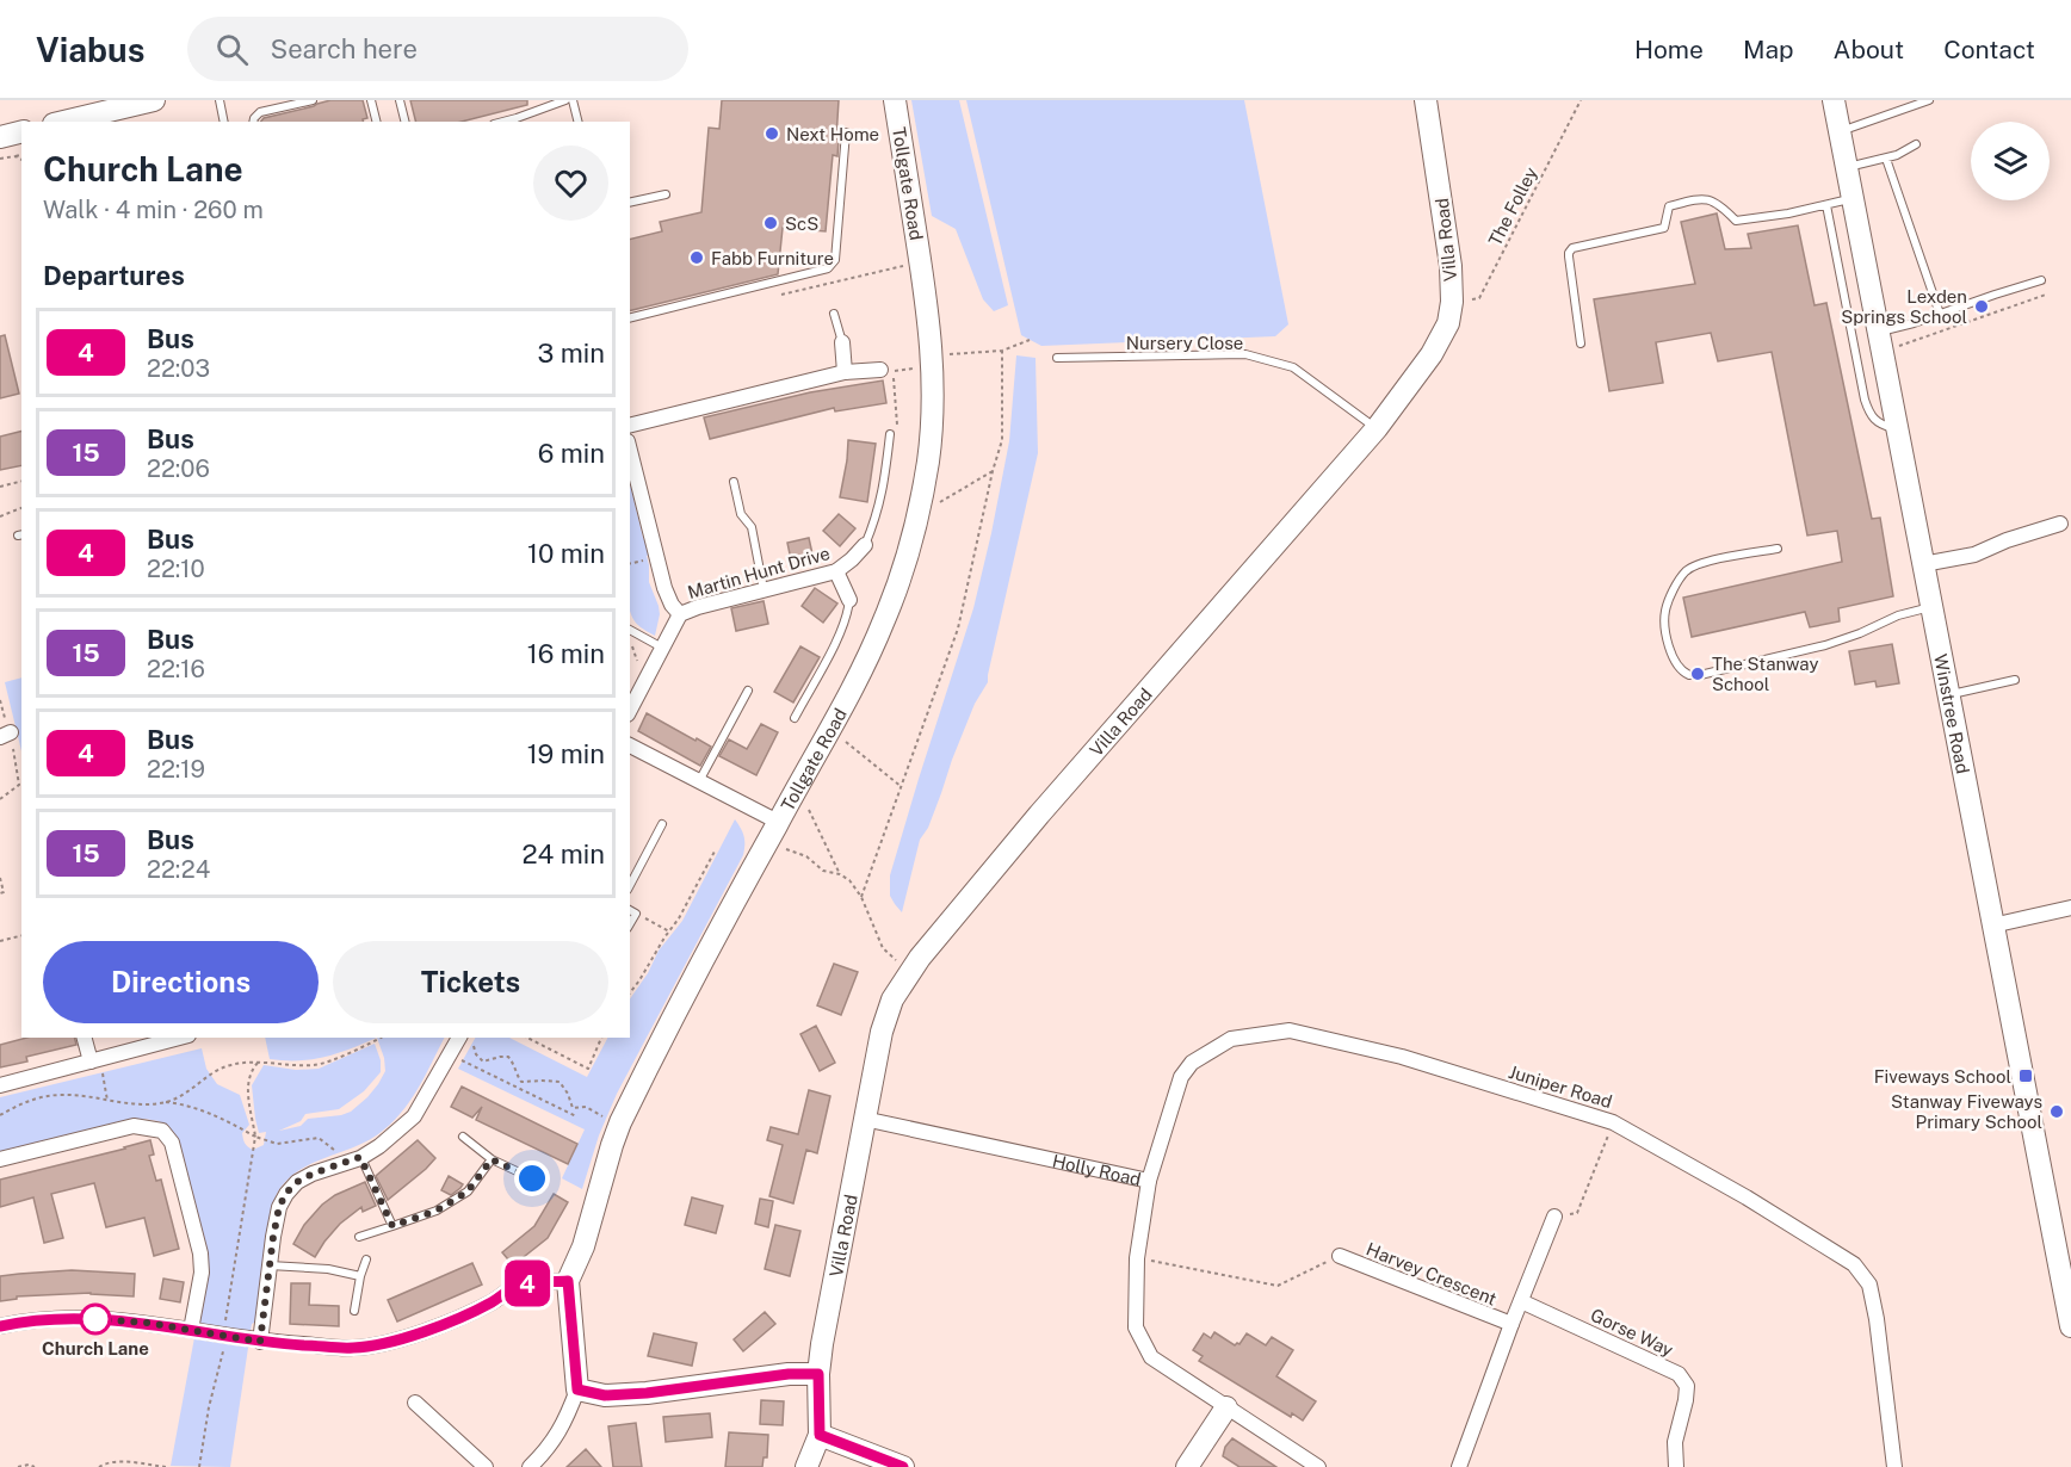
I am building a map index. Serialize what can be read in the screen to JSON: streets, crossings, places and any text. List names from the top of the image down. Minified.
{"streets":{"street":["Tollgate Road","Villa Road","Martin Hunt Drive","Winstree Road","Juniper Road","Holly Road","Harvey Crescent","Gorse Way"],"lane":["Nursery Close"],"path":["The Folley"]},"crossings":[["The Folley","Villa Road"],["Villa Road","Nursery Close"],["Villa Road","Holly Road"],["Juniper Road","Holly Road"],["Harvey Crescent","Gorse Way"]],"places":{"other":["Next Home","ScS","Fabb Furniture","Lexden Springs School","The Stanway School","Stanway Fiveways Primary School","Church Lane"],"transit":["Fiveways School"]},"lines":["bus line 4"],"page":{"header":"Viabus","search":"Search here","nav":["Home","Map","About","Contact"],"on_map":"4","heading":[["Church Lane","Walk · 4 min · 260 m"],"Departures"],"list":[{"mark":"4","name":"Bus","note":"22:03","value":"3 min"},{"mark":"15","name":"Bus","note":"22:06","value":"6 min"},{"mark":"4","name":"Bus","note":"22:10","value":"10 min"},{"mark":"15","name":"Bus","note":"22:16","value":"16 min"},{"mark":"4","name":"Bus","note":"22:19","value":"19 min"},{"mark":"15","name":"Bus","note":"22:24","value":"24 min"}],"buttons":["Directions","Tickets"]}}
